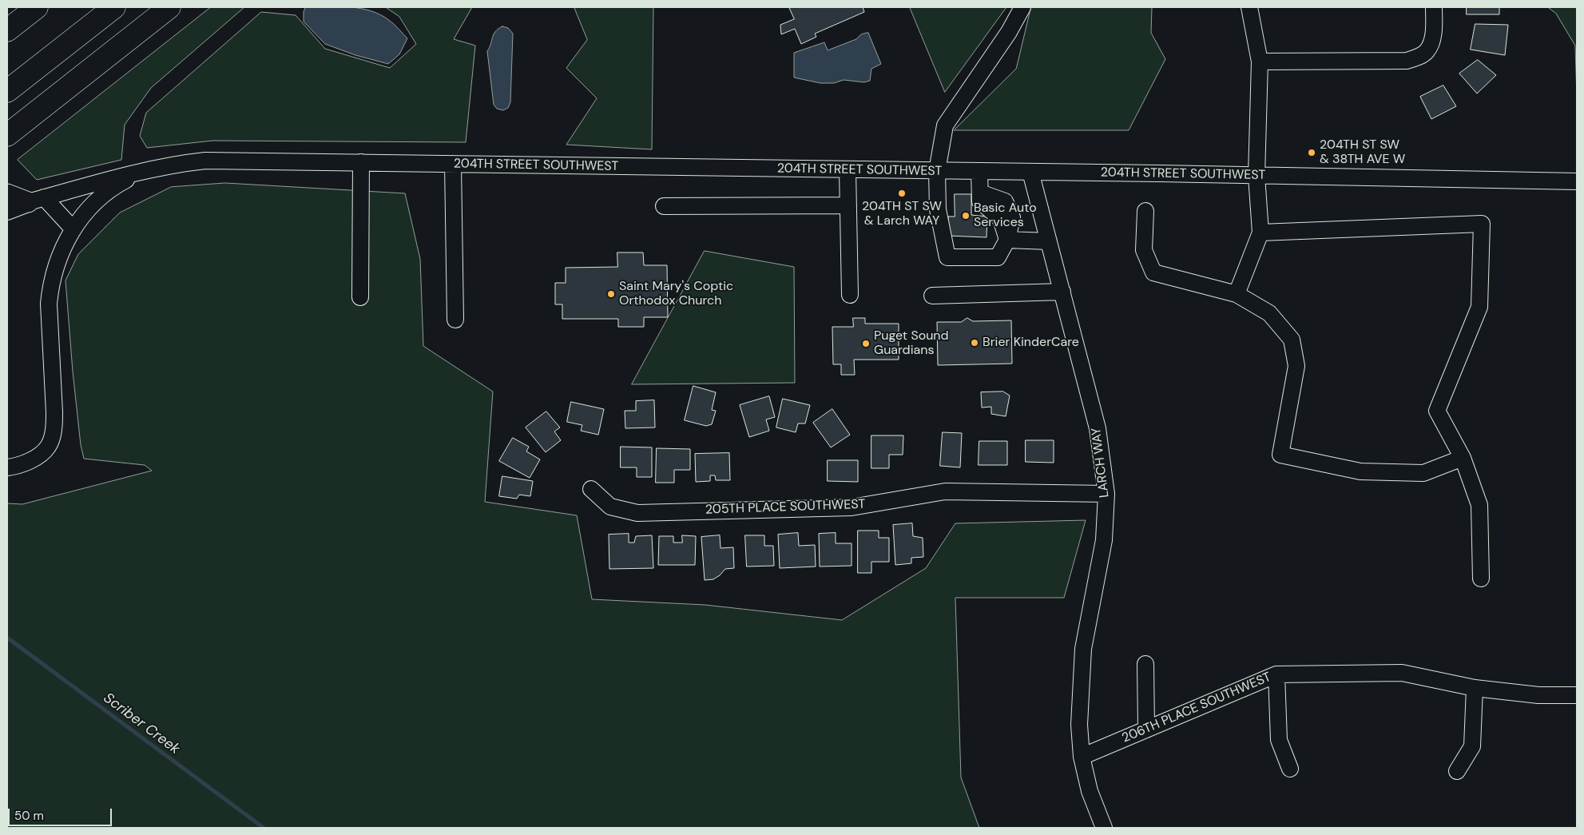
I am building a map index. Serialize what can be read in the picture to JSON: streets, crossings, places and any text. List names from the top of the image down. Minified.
{"streets":{"street":["204TH STREET SOUTHWEST","LARCH WAY","205TH PLACE SOUTHWEST","206TH PLACE SOUTHWEST"]},"crossings":[["204TH STREET SOUTHWEST","LARCH WAY"],["LARCH WAY","205TH PLACE SOUTHWEST"],["LARCH WAY","206TH PLACE SOUTHWEST"]],"water":["Scriber Creek"],"places":["204TH ST SW & 38TH AVE W","204TH ST SW & Larch WAY","Basic Auto Services","Saint Mary's Coptic Orthodox Church","Brier KinderCare","Puget Sound Guardians"],"scale_bar":"50 m"}
